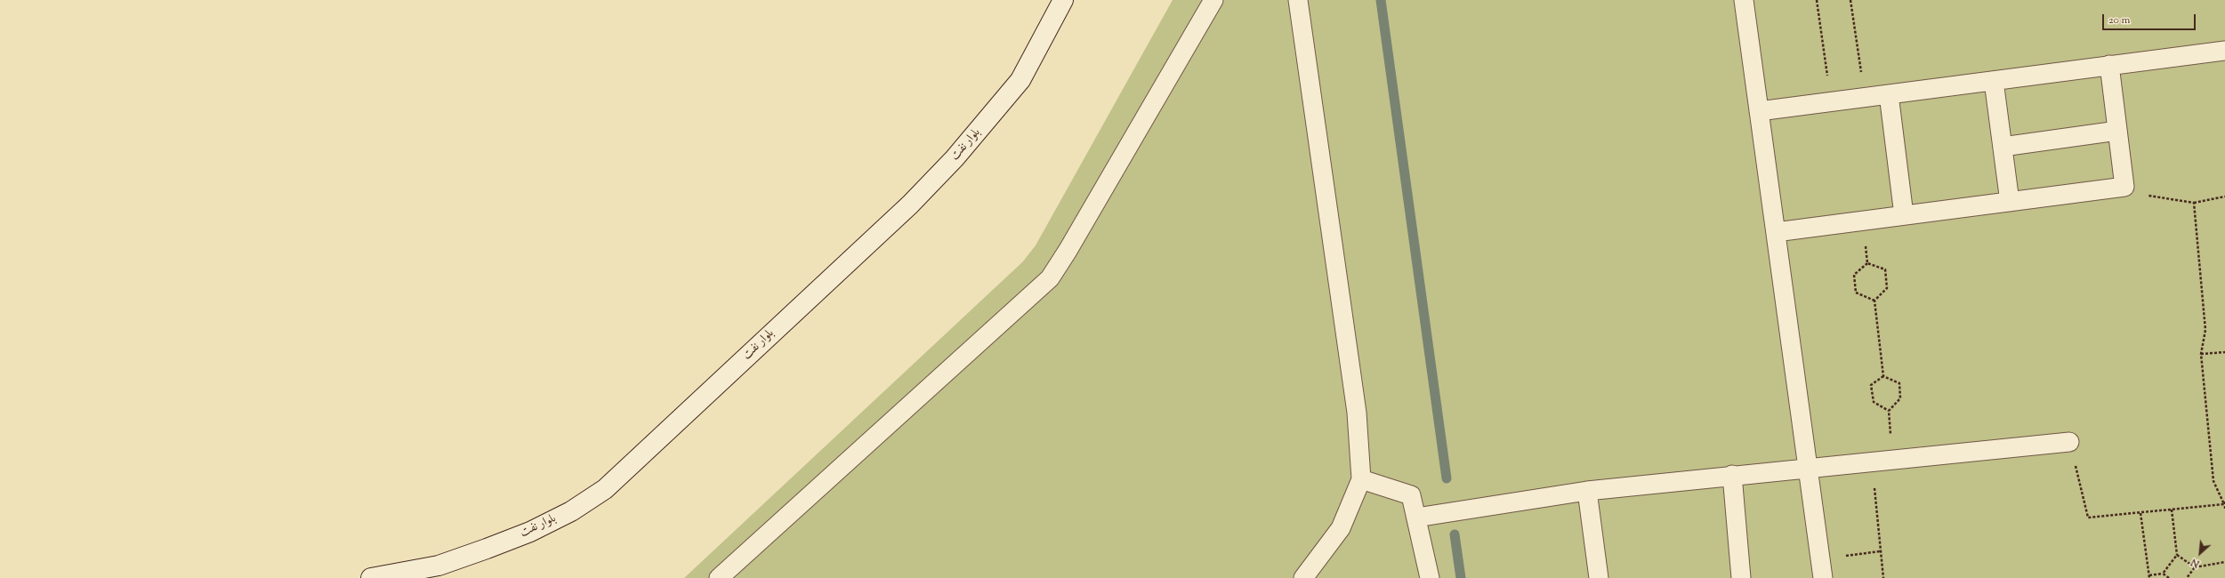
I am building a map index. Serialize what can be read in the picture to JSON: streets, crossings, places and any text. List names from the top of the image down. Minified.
{"streets":{"street":["بلوار نفت"]},"scale_bar":"20 m","north":"bottom left"}
